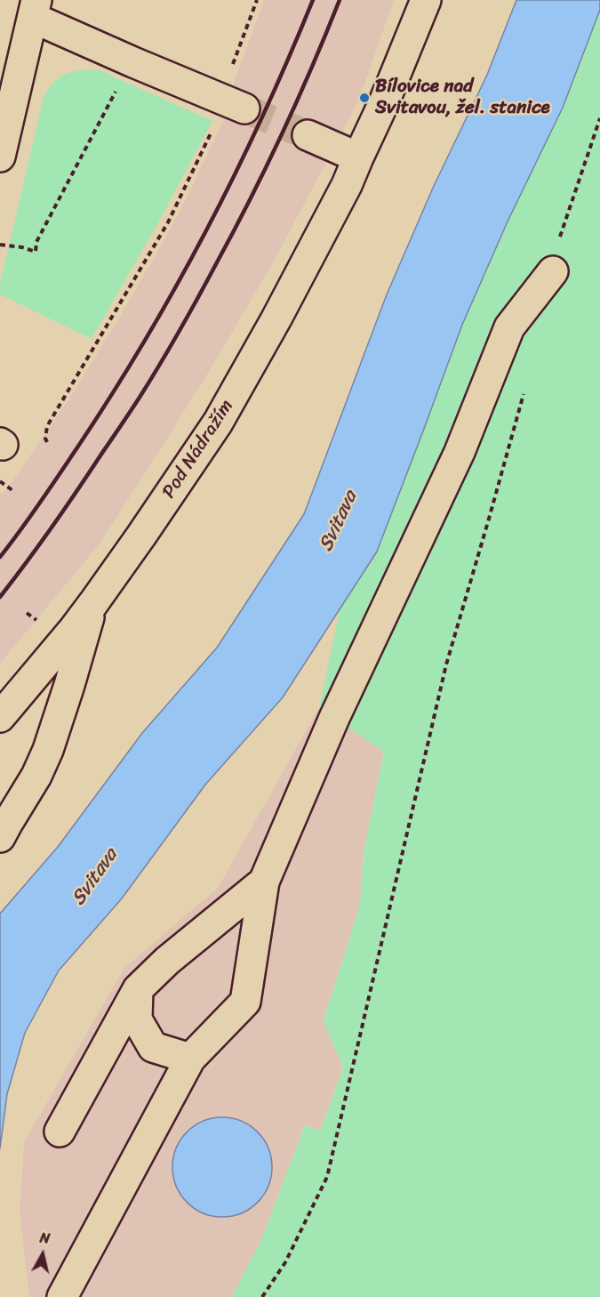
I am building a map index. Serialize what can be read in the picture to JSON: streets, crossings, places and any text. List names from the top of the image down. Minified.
{"streets":{"street":["Pod Nádražím"]},"water":["Svitava"],"places":["Bílovice nad Svitavou, žel. stanice"],"north":"top"}
